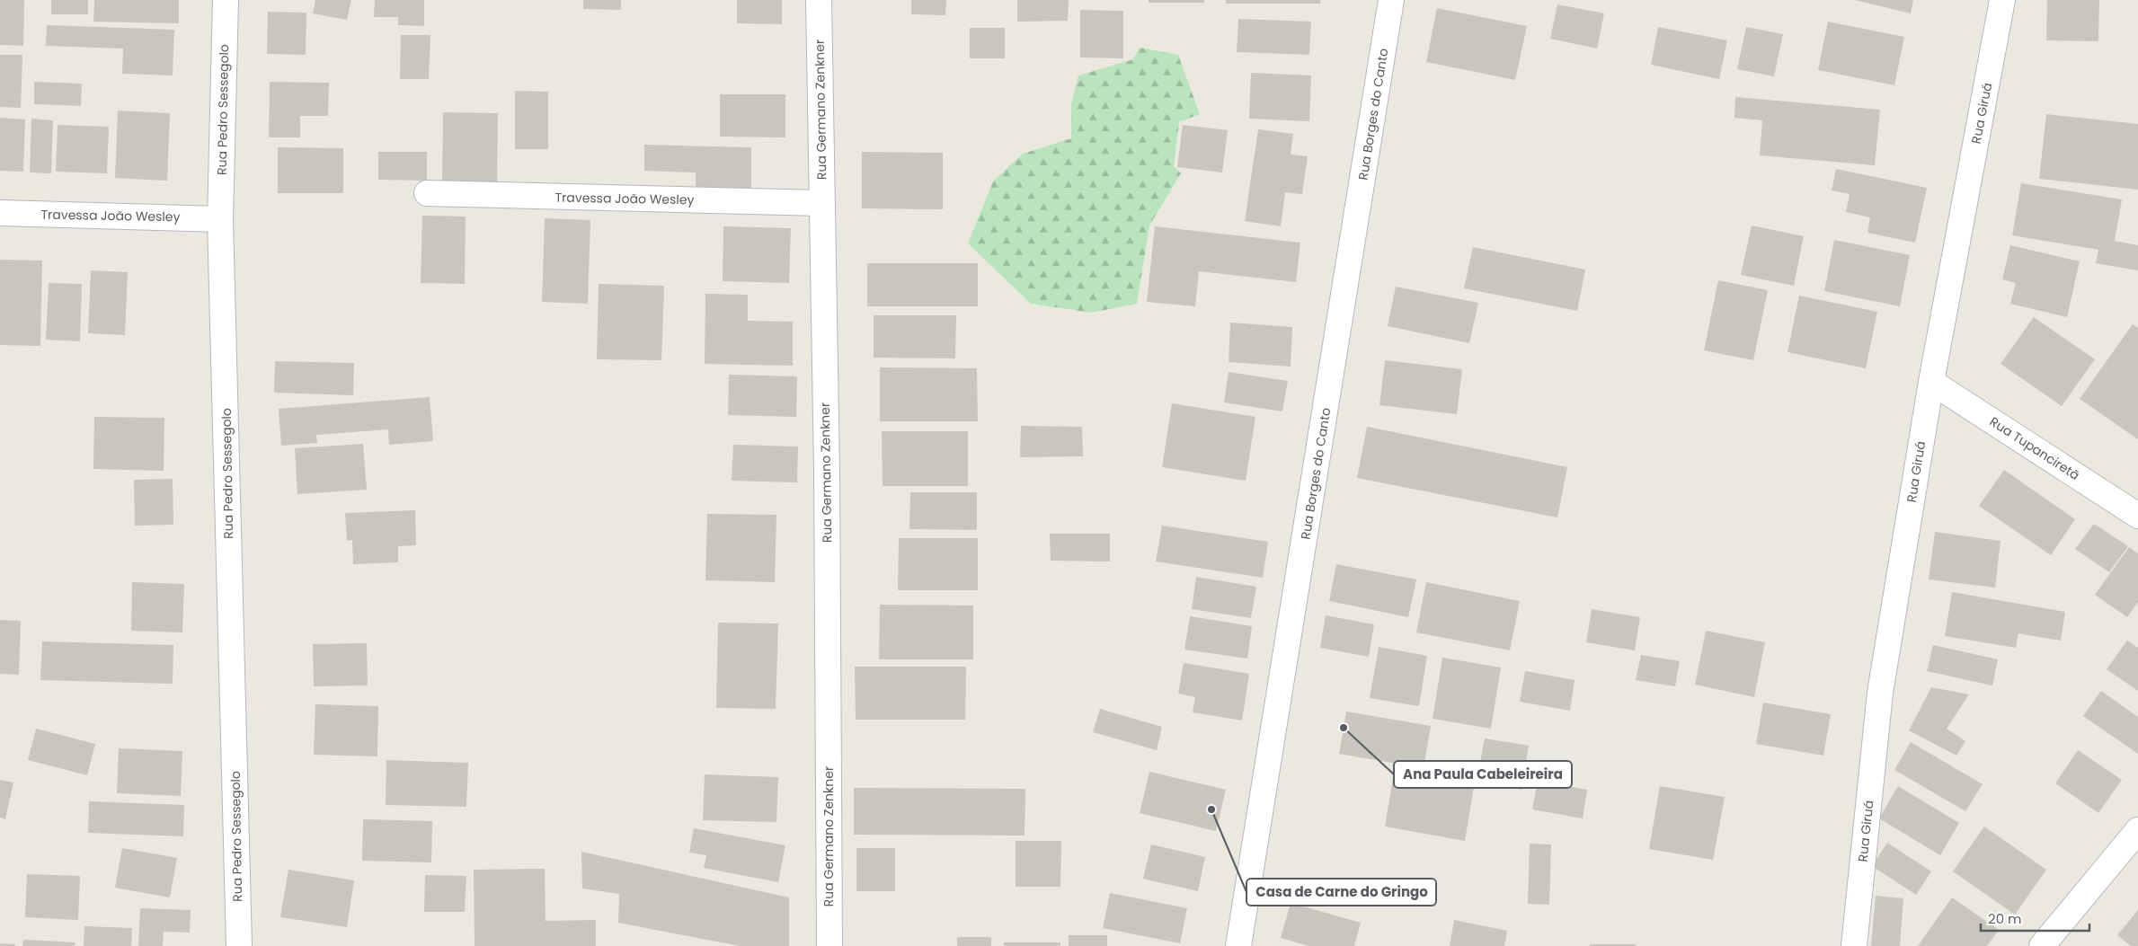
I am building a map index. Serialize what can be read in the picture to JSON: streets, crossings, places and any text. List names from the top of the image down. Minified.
{"streets":{"street":["Rua Pedro Sessegolo","Rua Germano Zenkner","Rua Giruá","Rua Borges do Canto","Travessa João Wesley","Rua Tupanciretã"]},"crossings":[["Rua Pedro Sessegolo","Travessa João Wesley"],["Rua Germano Zenkner","Travessa João Wesley"],["Rua Giruá","Rua Tupanciretã"]],"places":["Ana Paula Cabeleireira","Casa de Carne do Gringo"],"scale_bar":"20 m"}
